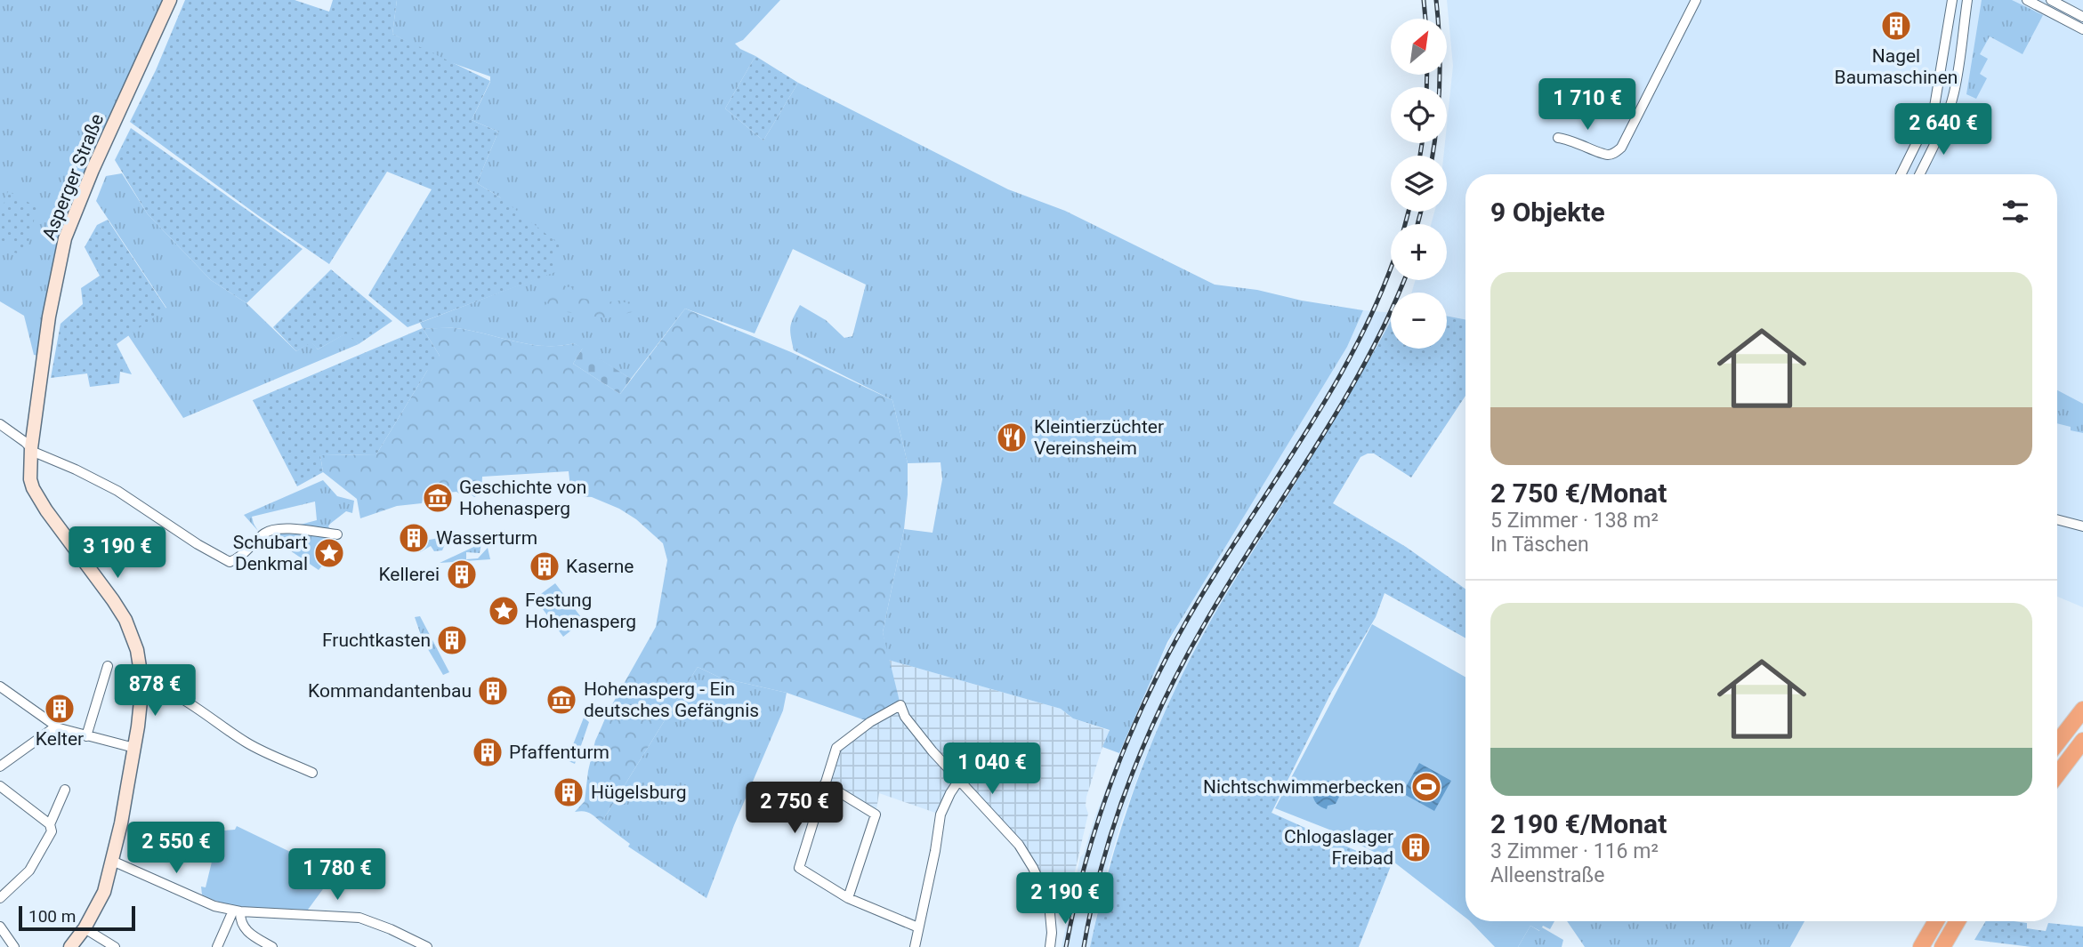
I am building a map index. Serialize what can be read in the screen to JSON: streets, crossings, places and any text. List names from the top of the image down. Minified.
{"streets":{"main road":["Asperger Straße"]},"places":{"building":["Nagel Baumaschinen","Wasserturm","Kaserne","Kellerei","Fruchtkasten","Kommandantenbau","Kelter","Pfaffenturm","Hügelsburg","Chlogaslager Freibad"],"restaurant":["Kleintierzüchter Vereinsheim"],"museum":["Geschichte von Hohenasperg","Hohenasperg - Ein deutsches Gefängnis"],"place":["Schubart Denkmal","Festung Hohenasperg"],"sports":["Nichtschwimmerbecken"]},"scale_bar":"100 m","north":"top right","page":{"map_buttons":["+","−"],"price":["1 710 €","2 640 €","3 190 €","878 €","1 040 €","2 750 €","2 550 €","1 780 €","2 190 €"],"heading":"9 Objekte","list":[{"name":"2 750 €/Monat","note":"5 Zimmer · 138 m² · In Täschen"},{"name":"2 190 €/Monat","note":"3 Zimmer · 116 m² · Alleenstraße"}],"scale":"100 m"}}
